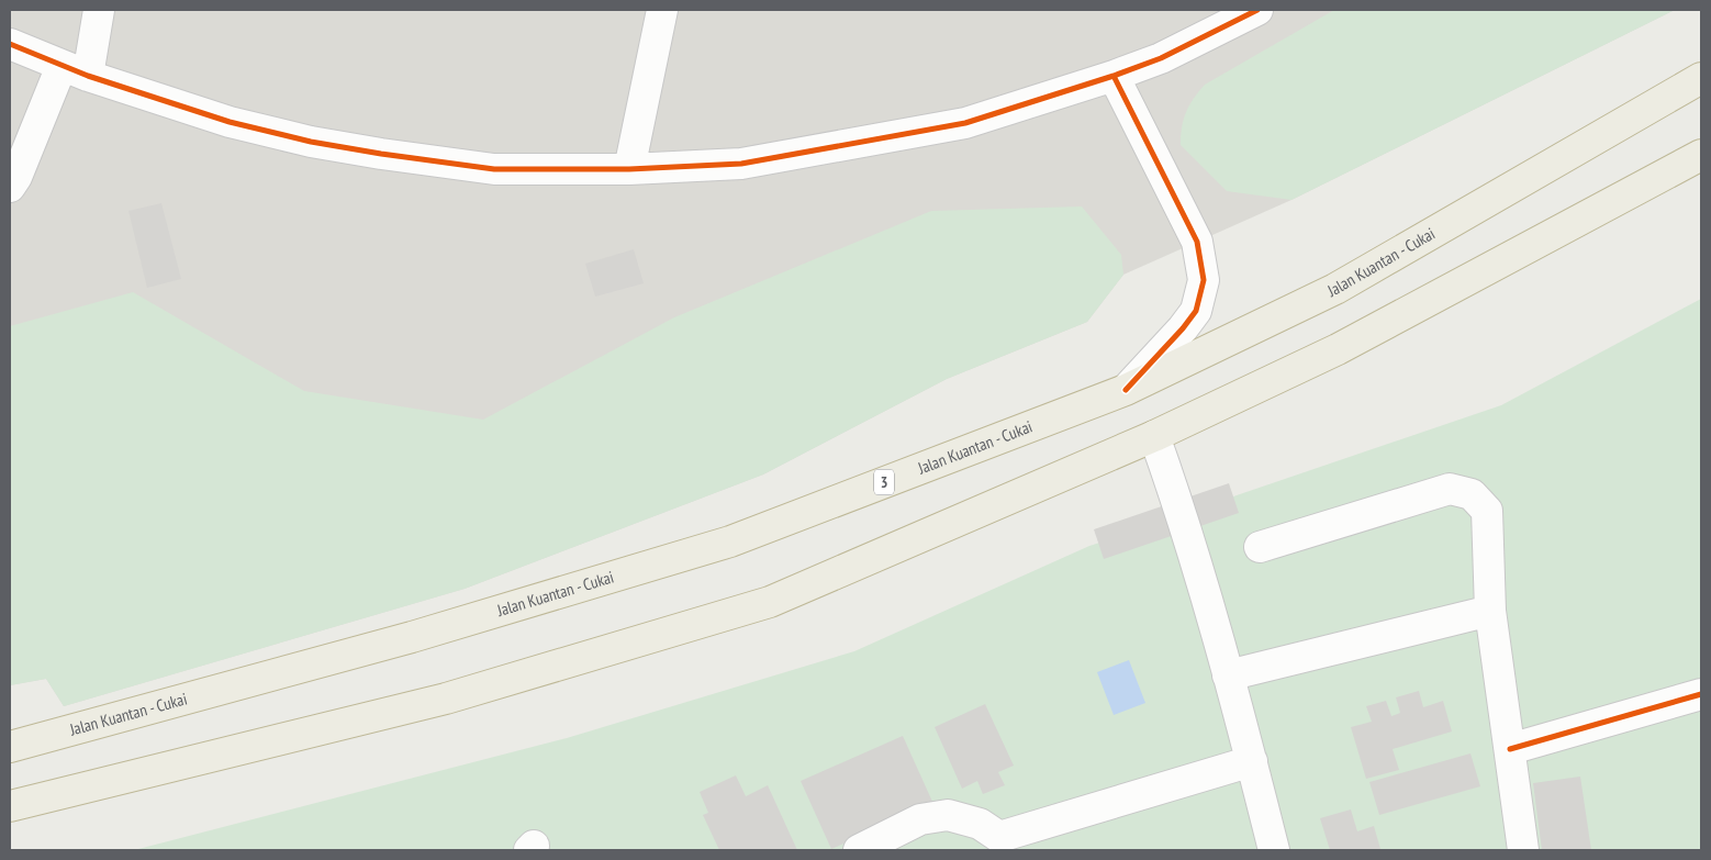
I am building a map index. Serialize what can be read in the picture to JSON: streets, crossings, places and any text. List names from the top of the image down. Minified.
{"streets":{"highway":["Jalan Kuantan - Cukai","3"]}}
